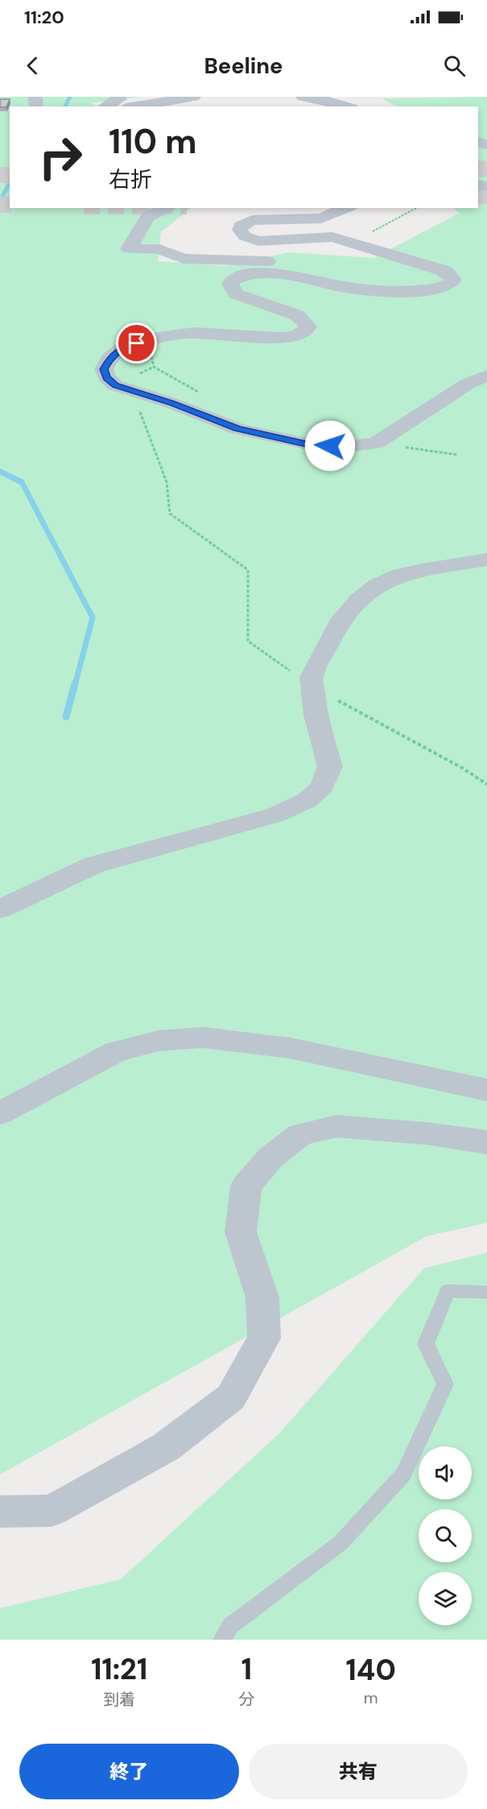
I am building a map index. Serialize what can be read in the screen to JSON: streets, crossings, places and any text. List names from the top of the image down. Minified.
{"page":{"status":"11:20","header":"Beeline","turn":["110 m","右折"],"eta":["11:21","到着","1","分","140","m"],"buttons":["終了","共有"]}}
